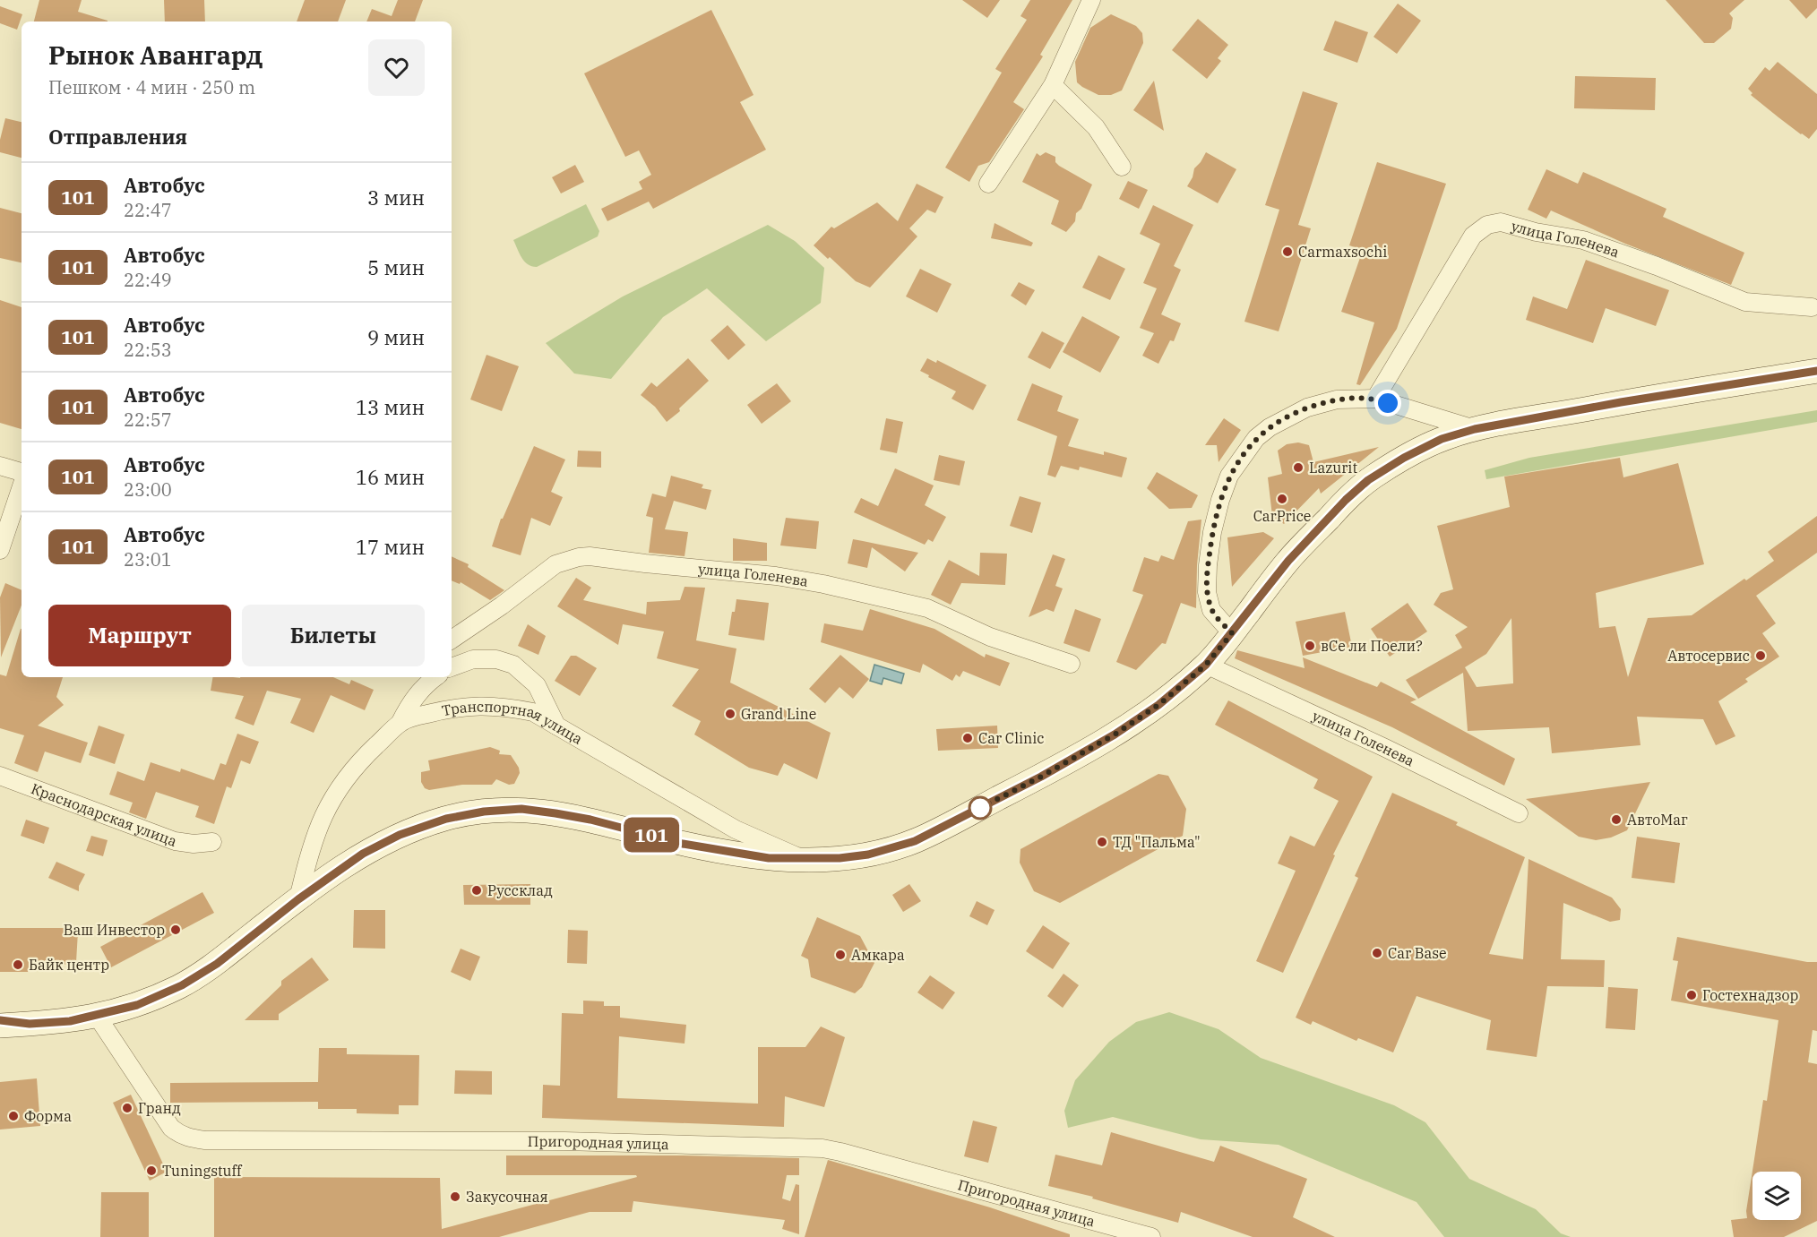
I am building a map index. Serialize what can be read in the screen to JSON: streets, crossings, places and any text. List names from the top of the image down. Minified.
{"streets":{"main road":["Транспортная улица"],"street":["улица Голенева","Краснодарская улица","Пригородная улица"]},"crossings":[["улица Голенева","Транспортная улица"],["Транспортная улица","Пригородная улица"]],"places":["Carmaxsochi","Lazurit","CarPrice","вСе ли Поели?","Автосервис","Grand Line","Car Clinic","АвтоМаг","ТД \"Пальма\"","Руссклад","Ваш Инвестор","Car Base","Амкара","Байк центр","Гостехнадзор","Гранд","Форма","Tuningstuff","Закусочная"],"lines":["bus line 101"],"page":{"on_map":"101","heading":[["Рынок Авангард","Пешком · 4 мин · 250 m"],"Отправления"],"list":[{"mark":"101","name":"Автобус","note":"22:47","value":"3 мин"},{"mark":"101","name":"Автобус","note":"22:49","value":"5 мин"},{"mark":"101","name":"Автобус","note":"22:53","value":"9 мин"},{"mark":"101","name":"Автобус","note":"22:57","value":"13 мин"},{"mark":"101","name":"Автобус","note":"23:00","value":"16 мин"},{"mark":"101","name":"Автобус","note":"23:01","value":"17 мин"}],"buttons":["Маршрут","Билеты"]}}
